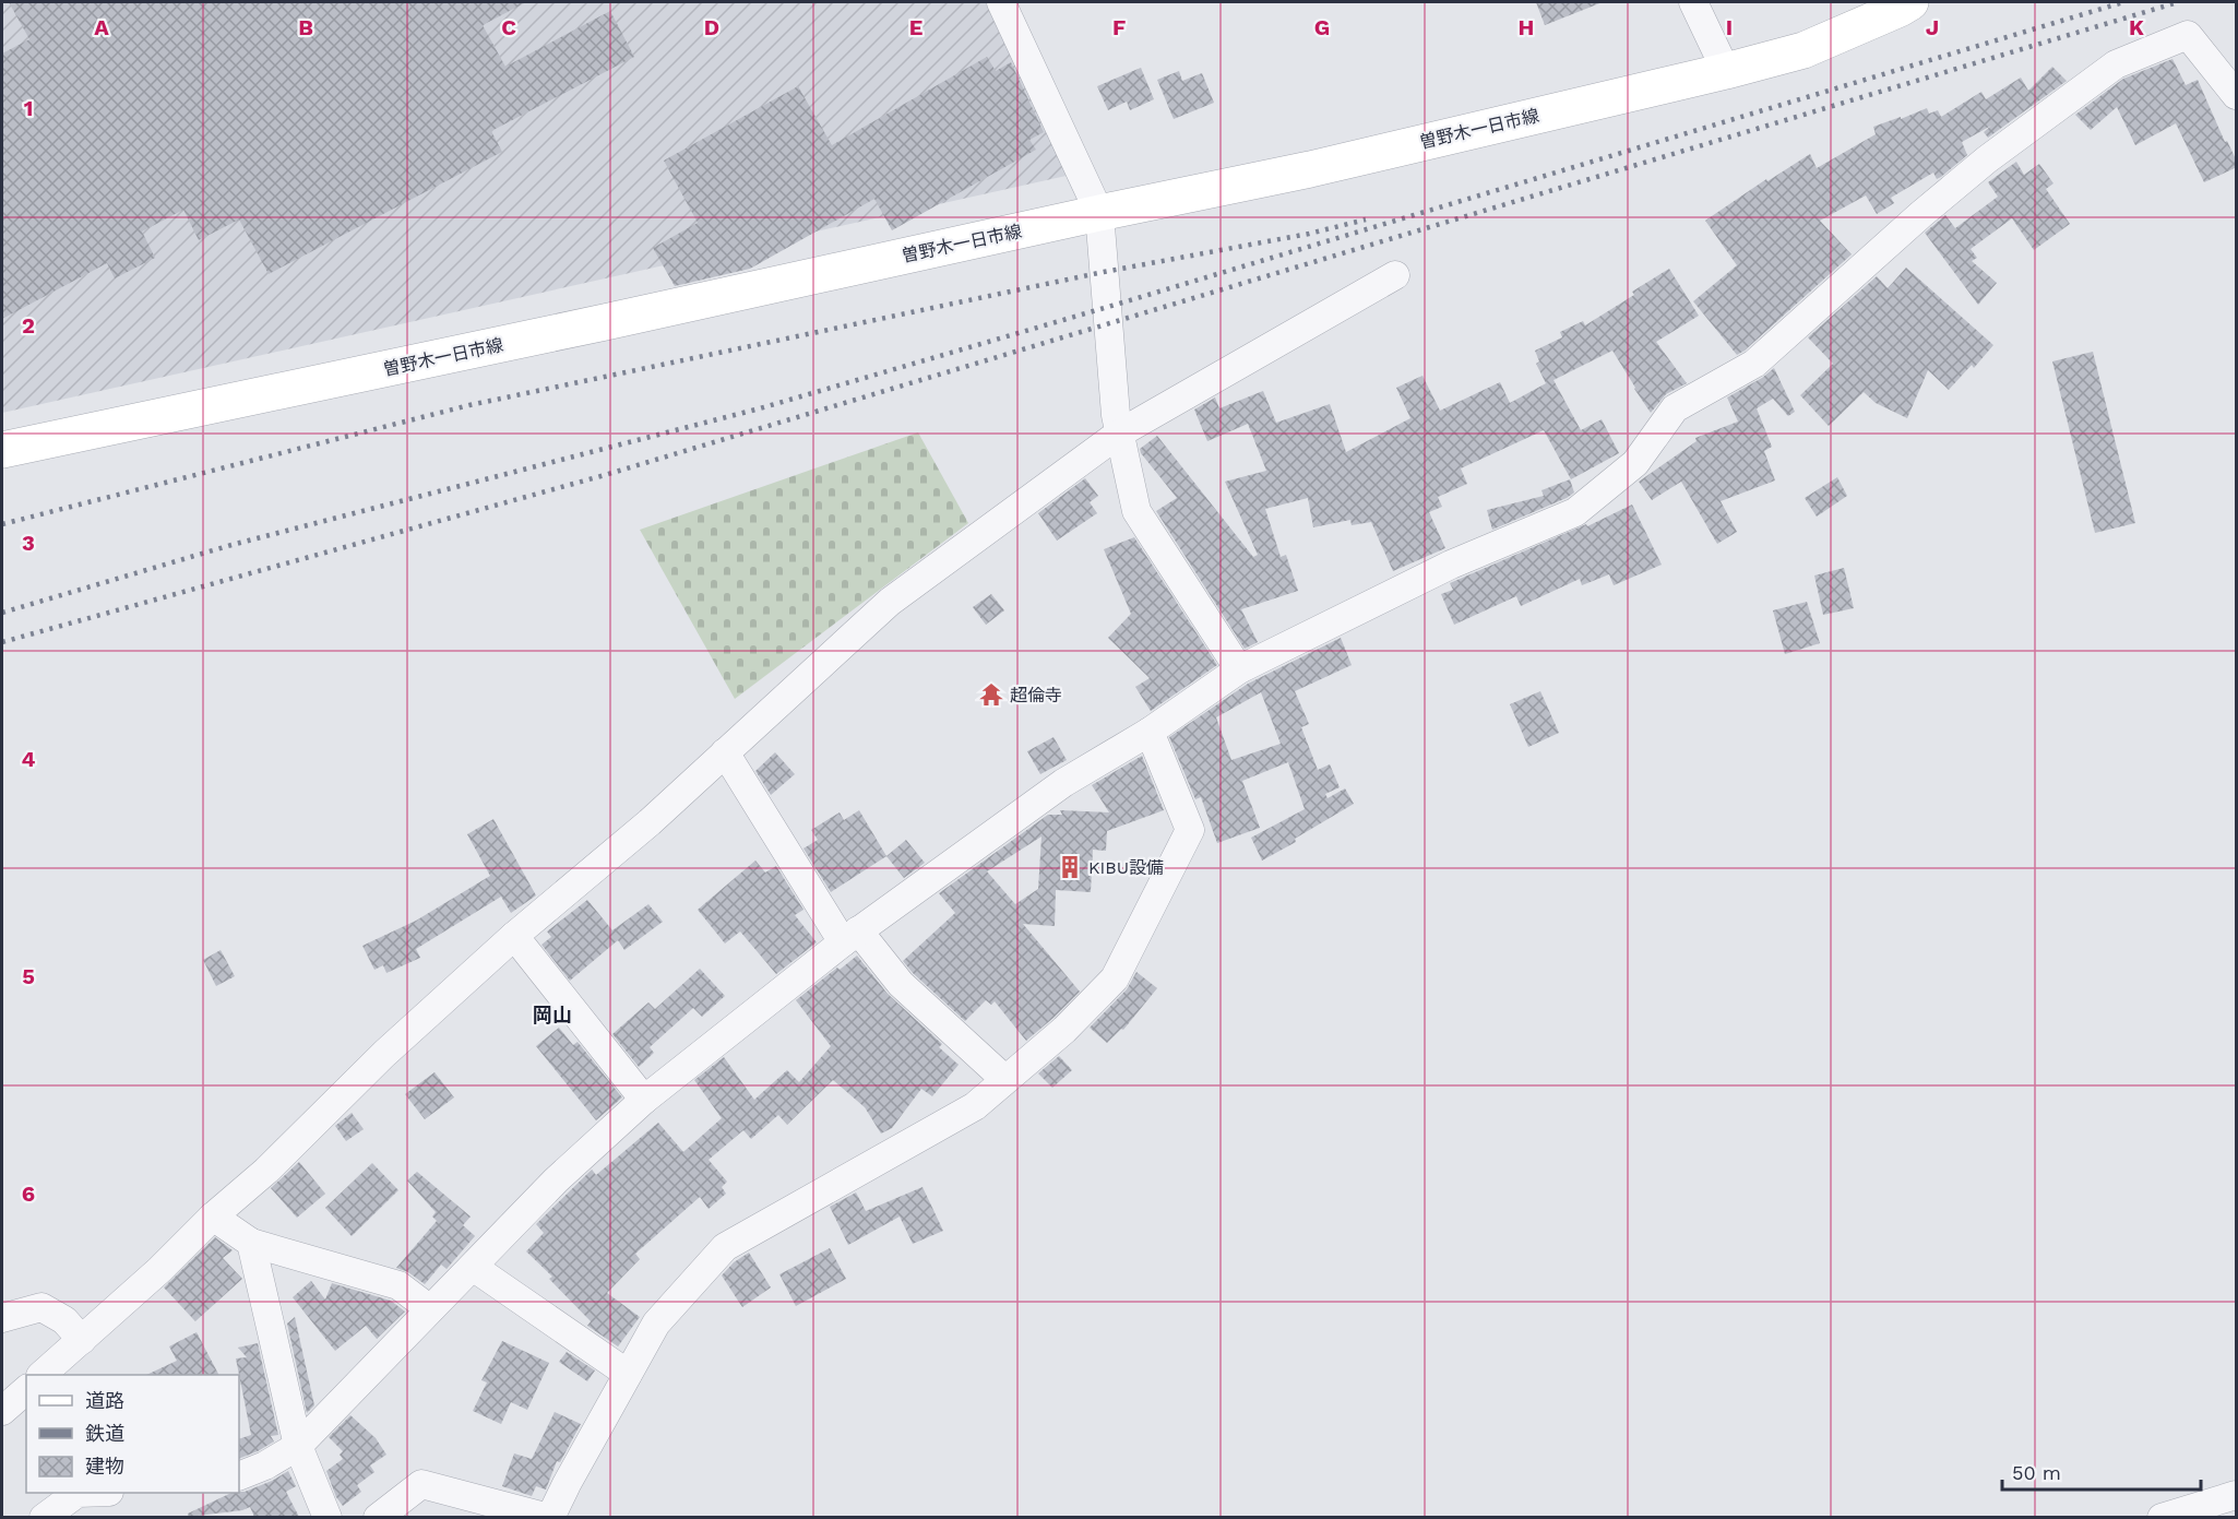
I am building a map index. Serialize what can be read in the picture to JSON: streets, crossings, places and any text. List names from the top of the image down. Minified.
{"streets":{"main road":["曽野木一日市線"]},"districts":["岡山"],"places":{"temple":["超倫寺"],"building":["KIBU設備"]},"legend":["道路","鉄道","建物"],"scale_bar":"50 m","grid":{"columns":["A","B","C","D","E","F","G","H","I","J","K"],"rows":["1","2","3","4","5","6"]}}
